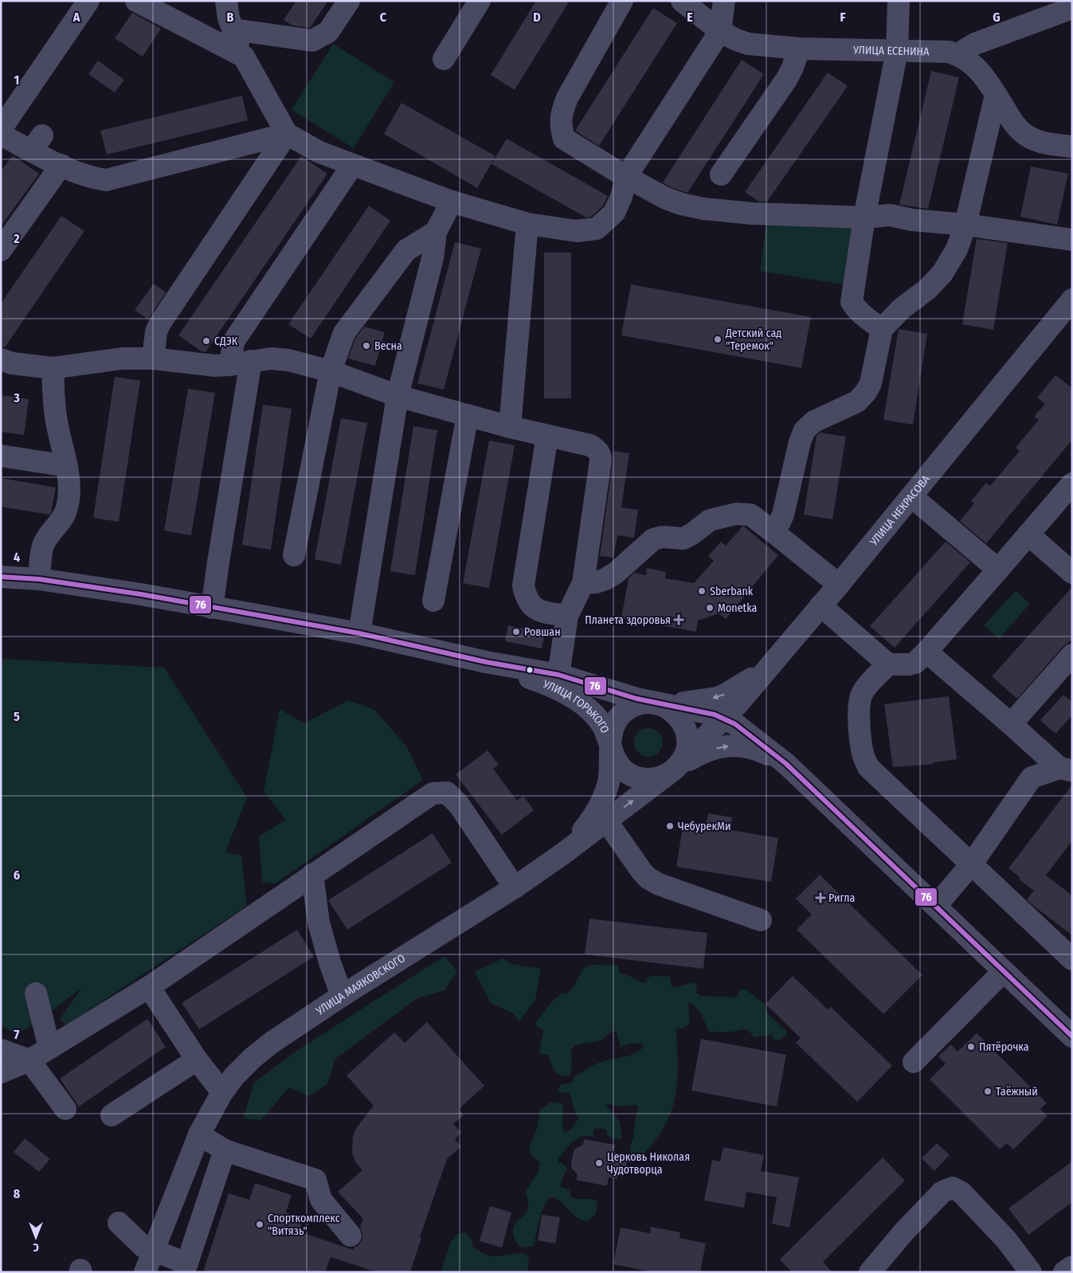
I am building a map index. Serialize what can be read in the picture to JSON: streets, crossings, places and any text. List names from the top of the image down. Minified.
{"streets":{"street":["УЛИЦА ЕСЕНИНА","УЛИЦА НЕКРАСОВА","УЛИЦА ГОРЬКОГО","УЛИЦА МАЯКОВСКОГО"]},"crossings":[["УЛИЦА НЕКРАСОВА","УЛИЦА ГОРЬКОГО"],["УЛИЦА НЕКРАСОВА","УЛИЦА МАЯКОВСКОГО"],["УЛИЦА ГОРЬКОГО","УЛИЦА МАЯКОВСКОГО"]],"places":{"other":["Детский сад \"Теремок\"","СДЭК","Весна","Sberbank","Monetka","Ровшан","ЧебурекМи","Пятёрочка","Таёжный","Церковь Николая Чудотворца","Спорткомплекс \"Витязь\""],"health":["Планета здоровья","Ригла"]},"lines":["transit line 76"],"north":"bottom","grid":{"columns":["A","B","C","D","E","F","G"],"rows":["1","2","3","4","5","6","7","8"]}}
